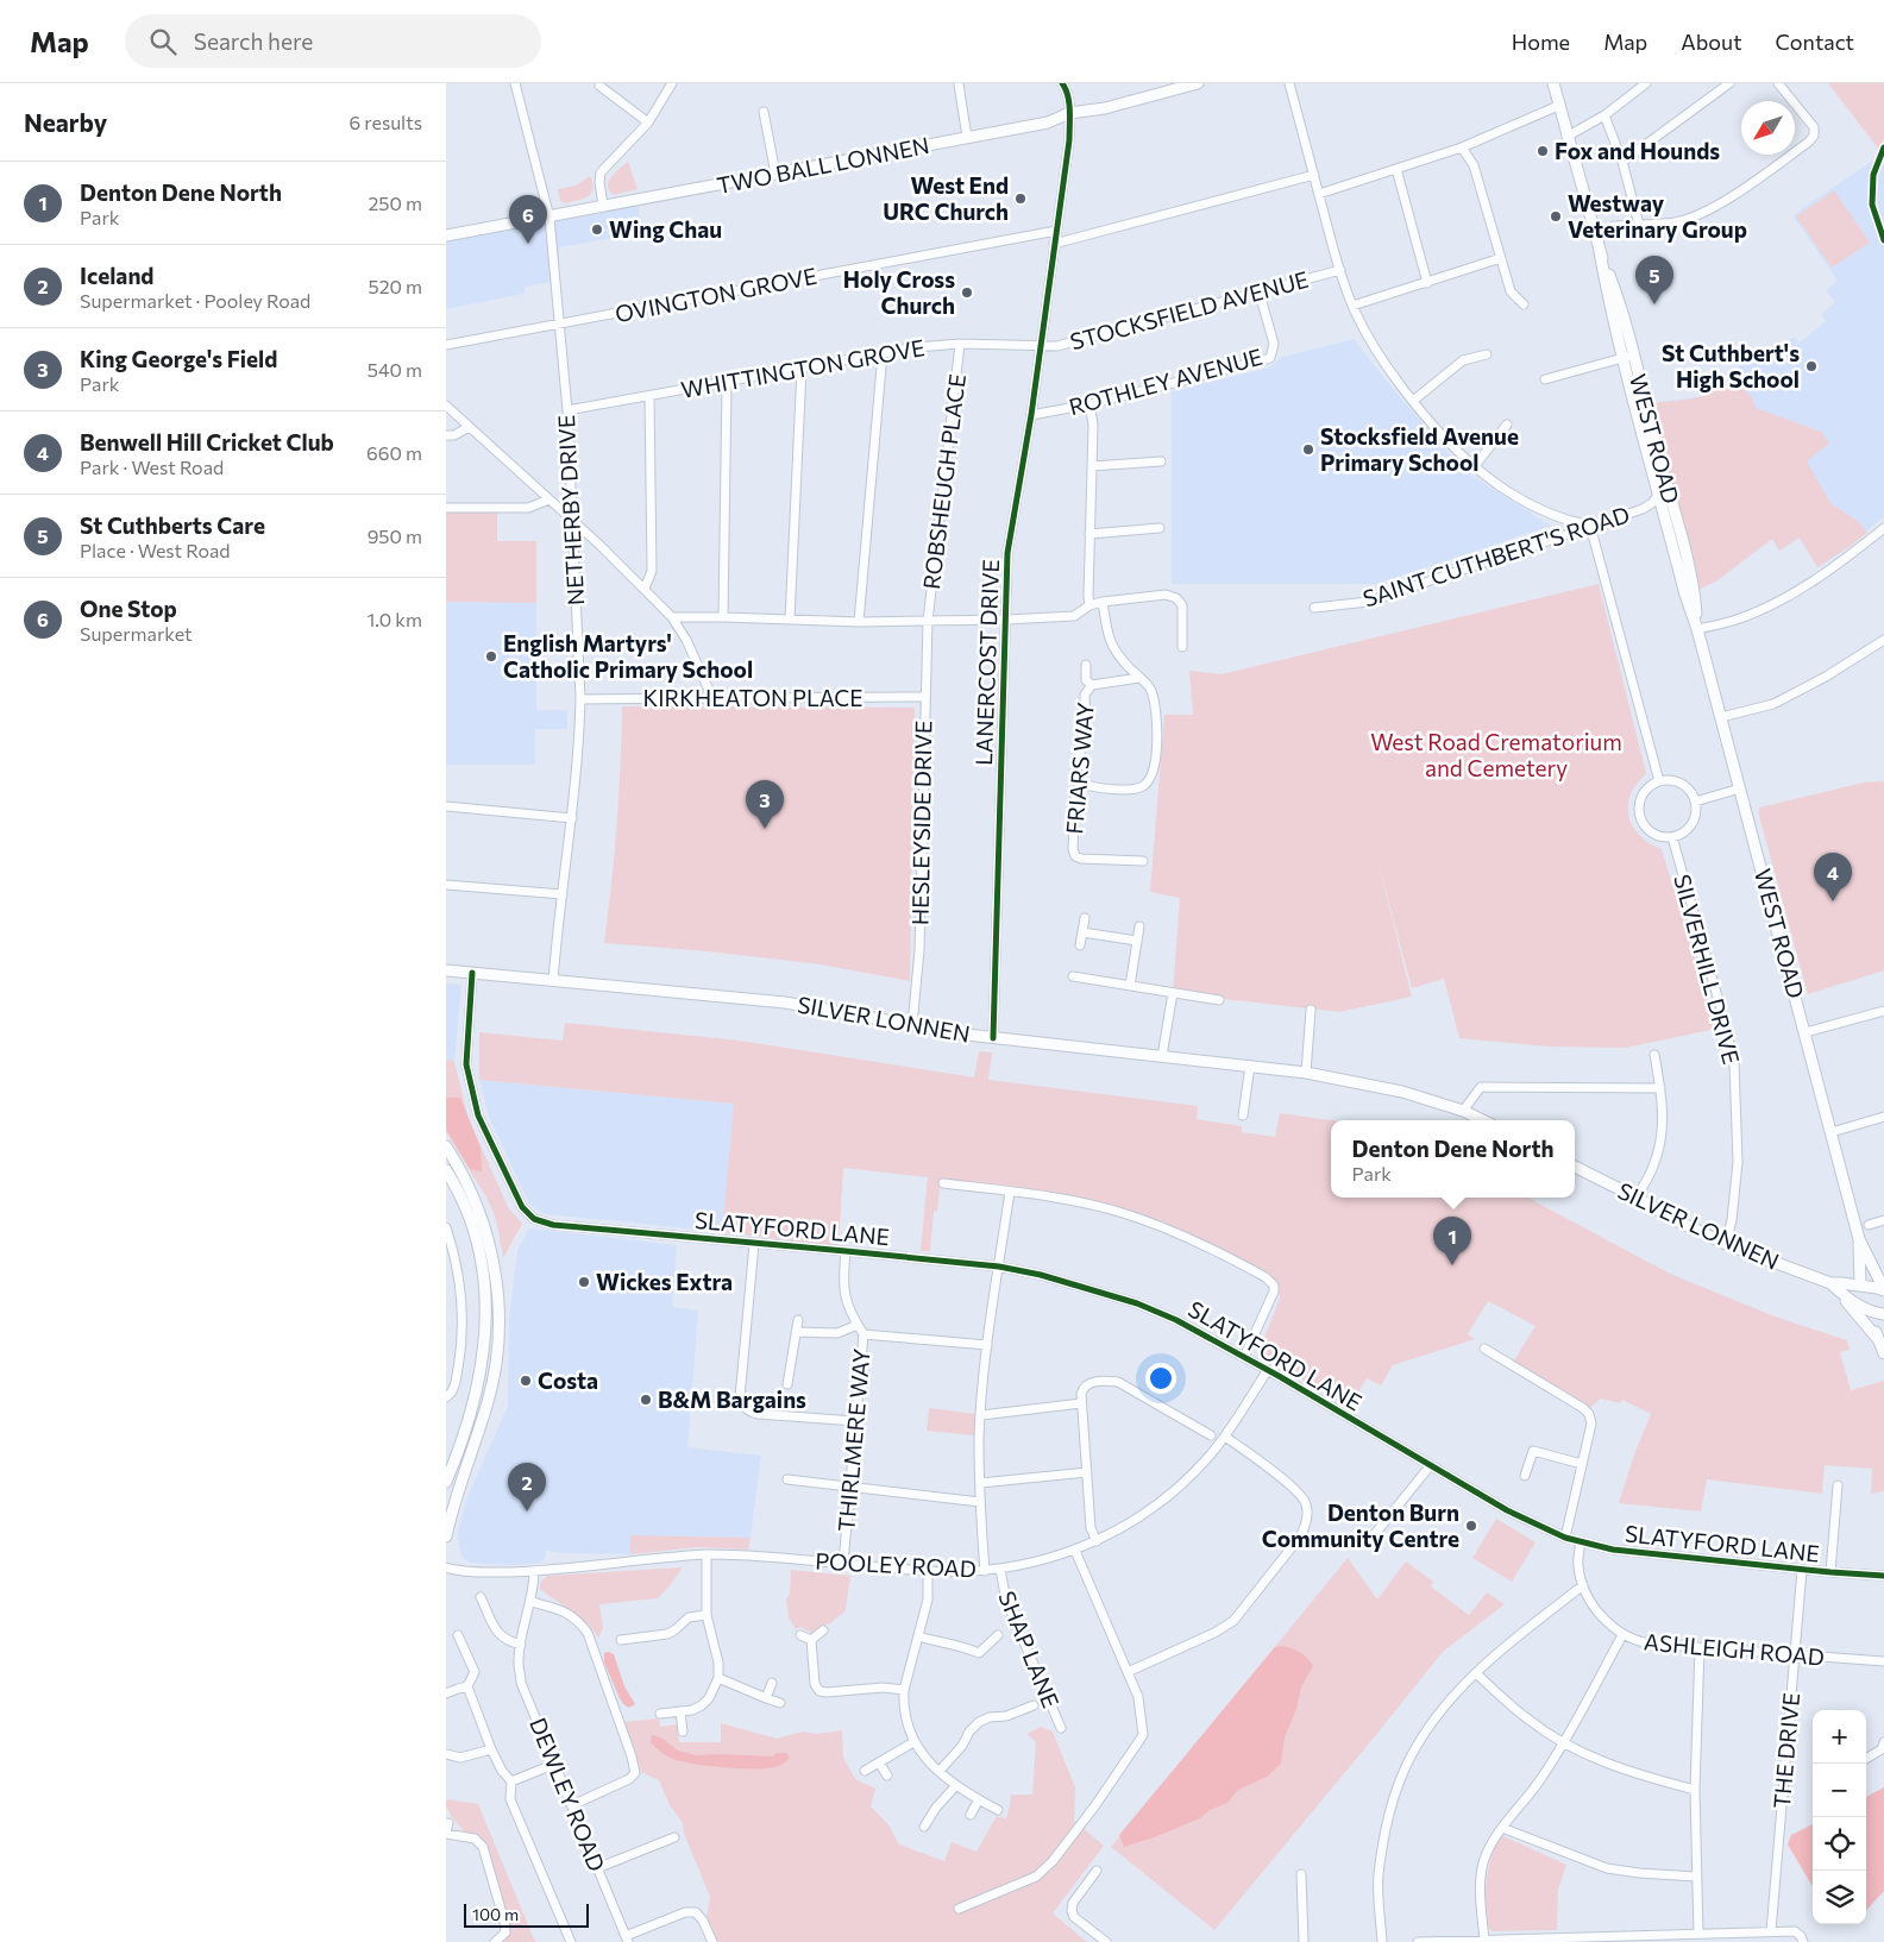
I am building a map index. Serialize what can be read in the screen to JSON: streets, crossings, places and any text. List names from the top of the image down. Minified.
{"streets":{"main road":["TWO BALL LONNEN","WEST ROAD","SILVER LONNEN"],"street":["OVINGTON GROVE","STOCKSFIELD AVENUE","WHITTINGTON GROVE","ROTHLEY AVENUE","ROBSHEUGH PLACE","NETHERBY DRIVE","SAINT CUTHBERT'S ROAD","LANERCOST DRIVE","KIRKHEATON PLACE","FRIARS WAY","HESLEYSIDE DRIVE","SILVERHILL DRIVE","SLATYFORD LANE","THIRLMERE WAY","POOLEY ROAD","SHAP LANE","ASHLEIGH ROAD","THE DRIVE","DEWLEY ROAD"]},"crossings":[["TWO BALL LONNEN","NETHERBY DRIVE"],["TWO BALL LONNEN","LANERCOST DRIVE"],["OVINGTON GROVE","NETHERBY DRIVE"],["OVINGTON GROVE","LANERCOST DRIVE"],["STOCKSFIELD AVENUE","WHITTINGTON GROVE"],["STOCKSFIELD AVENUE","ROTHLEY AVENUE"],["STOCKSFIELD AVENUE","LANERCOST DRIVE"],["WHITTINGTON GROVE","ROBSHEUGH PLACE"],["WHITTINGTON GROVE","NETHERBY DRIVE"],["WHITTINGTON GROVE","LANERCOST DRIVE"],["ROTHLEY AVENUE","LANERCOST DRIVE"],["WEST ROAD","SAINT CUTHBERT'S ROAD"],["WEST ROAD","SILVER LONNEN"],["ROBSHEUGH PLACE","HESLEYSIDE DRIVE"],["NETHERBY DRIVE","KIRKHEATON PLACE"],["NETHERBY DRIVE","SILVER LONNEN"],["LANERCOST DRIVE","SILVER LONNEN"],["KIRKHEATON PLACE","HESLEYSIDE DRIVE"],["HESLEYSIDE DRIVE","SILVER LONNEN"],["SILVERHILL DRIVE","SILVER LONNEN"],["SILVER LONNEN","SLATYFORD LANE"],["SLATYFORD LANE","THIRLMERE WAY"],["SLATYFORD LANE","POOLEY ROAD"],["SLATYFORD LANE","ASHLEIGH ROAD"],["SLATYFORD LANE","THE DRIVE"],["THIRLMERE WAY","POOLEY ROAD"],["POOLEY ROAD","SHAP LANE"],["POOLEY ROAD","DEWLEY ROAD"],["ASHLEIGH ROAD","THE DRIVE"]],"parks":["West Road Crematorium and Cemetery"],"places":["Fox and Hounds","West End URC Church","Westway Veterinary Group","Wing Chau","Holy Cross Church","St Cuthbert's High School","Stocksfield Avenue Primary School","English Martyrs' Catholic Primary School","Wickes Extra","Costa","B&M Bargains","Denton Burn Community Centre"],"scale_bar":"100 m","north":"bottom left","page":{"header":"Map","search":"Search here","nav":["Home","Map","About","Contact"],"heading":["Nearby","6 results"],"list":[{"mark":"1","name":"Denton Dene North","note":"Park","value":"250 m"},{"mark":"2","name":"Iceland","note":"Supermarket · Pooley Road","value":"520 m"},{"mark":"3","name":"King George's Field","note":"Park","value":"540 m"},{"mark":"4","name":"Benwell Hill Cricket Club","note":"Park · West Road","value":"660 m"},{"mark":"5","name":"St Cuthberts Care","note":"Place · West Road","value":"950 m"},{"mark":"6","name":"One Stop","note":"Supermarket","value":"1.0 km"}],"pins":["6","5","3","4","1","2"],"popup":["Denton Dene North","Park"],"map_buttons":["+","−"],"scale":"100 m"}}
